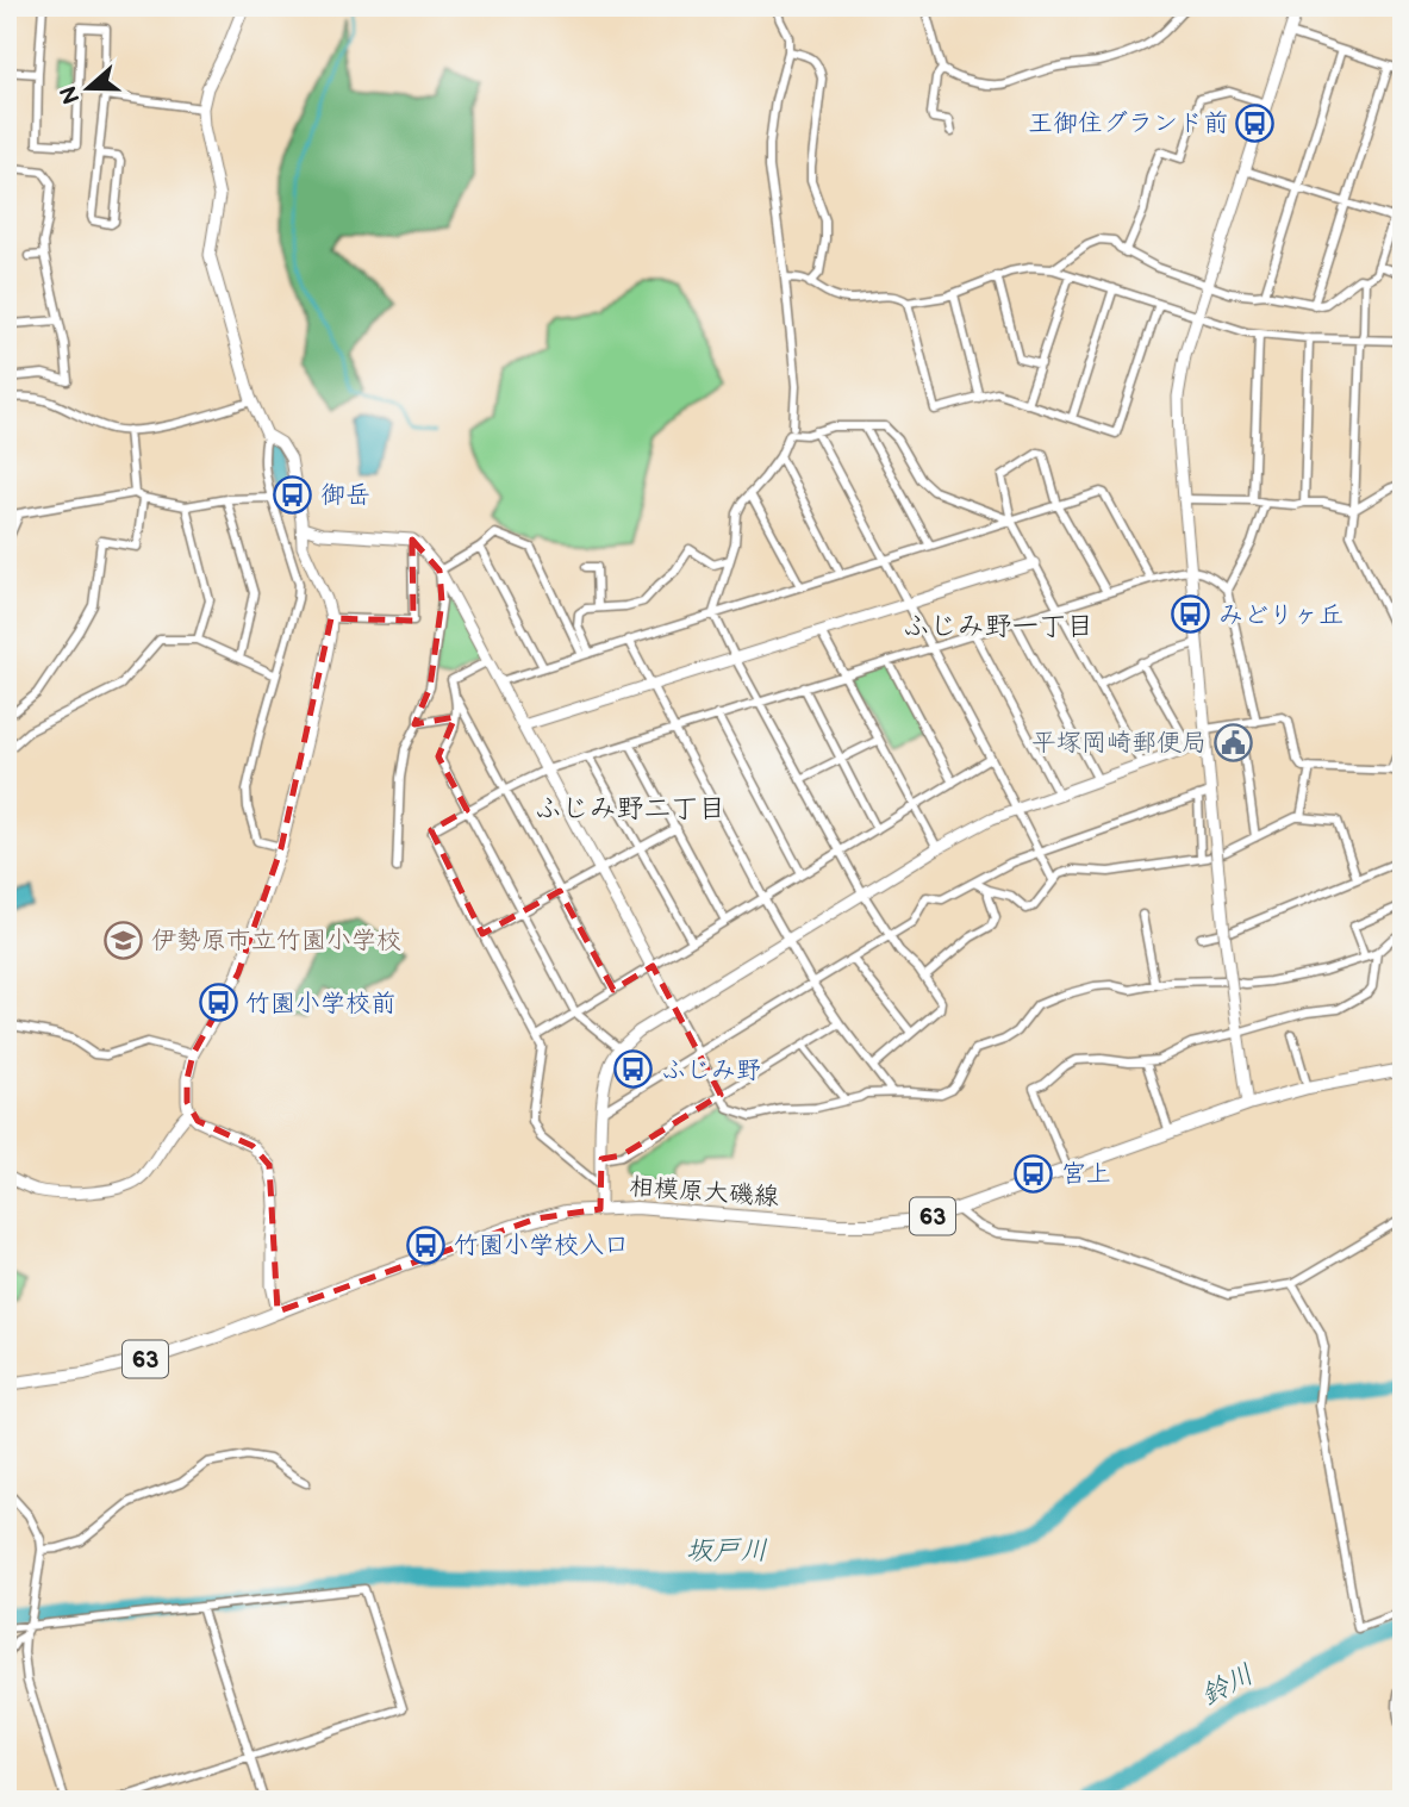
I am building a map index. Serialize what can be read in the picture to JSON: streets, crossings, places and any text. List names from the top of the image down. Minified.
{"streets":{"main road":["相模原大磯線","63"]},"districts":["ふじみ野一丁目","ふじみ野二丁目"],"water":["坂戸川","鈴川"],"places":{"bus stop":["王御住グランド前","御岳","みどりヶ丘","竹園小学校前","ふじみ野","宮上","竹園小学校入口"],"public building":["平塚岡崎郵便局"],"school or university":["伊勢原市立竹園小学校"]},"north":"left"}
